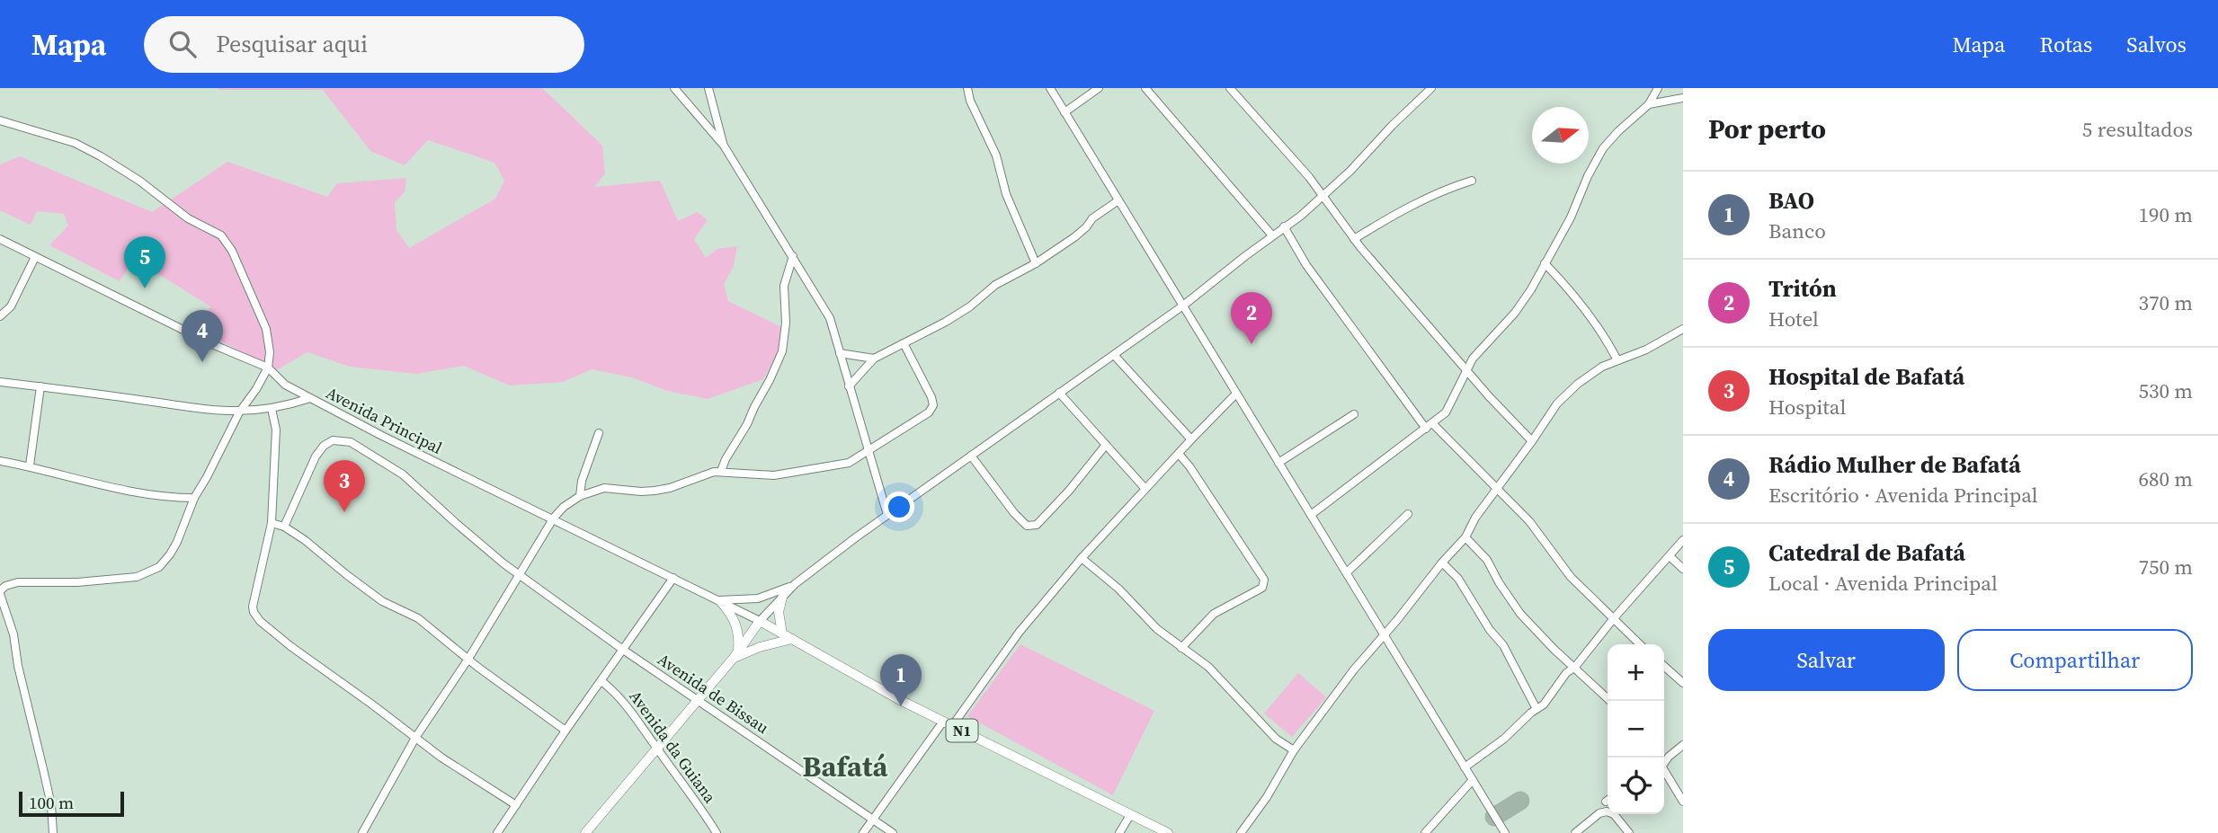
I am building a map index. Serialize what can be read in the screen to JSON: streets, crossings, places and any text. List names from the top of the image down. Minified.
{"streets":{"main road":["N1"],"street":["Avenida Principal","Avenida de Bissau","Avenida da Guiana"]},"crossings":[["Avenida Principal","N1"]],"districts":["Bafatá"],"scale_bar":"100 m","north":"right","page":{"header":"Mapa","search":"Pesquisar aqui","nav":["Mapa","Rotas","Salvos"],"heading":["Por perto","5 resultados"],"list":[{"mark":"1","name":"BAO","note":"Banco","value":"190 m"},{"mark":"2","name":"Tritón","note":"Hotel","value":"370 m"},{"mark":"3","name":"Hospital de Bafatá","note":"Hospital","value":"530 m"},{"mark":"4","name":"Rádio Mulher de Bafatá","note":"Escritório · Avenida Principal","value":"680 m"},{"mark":"5","name":"Catedral de Bafatá","note":"Local · Avenida Principal","value":"750 m"}],"pins":["5","2","4","3","1"],"buttons":["Salvar","Compartilhar"],"map_buttons":["+","−"],"scale":"100 m"}}
